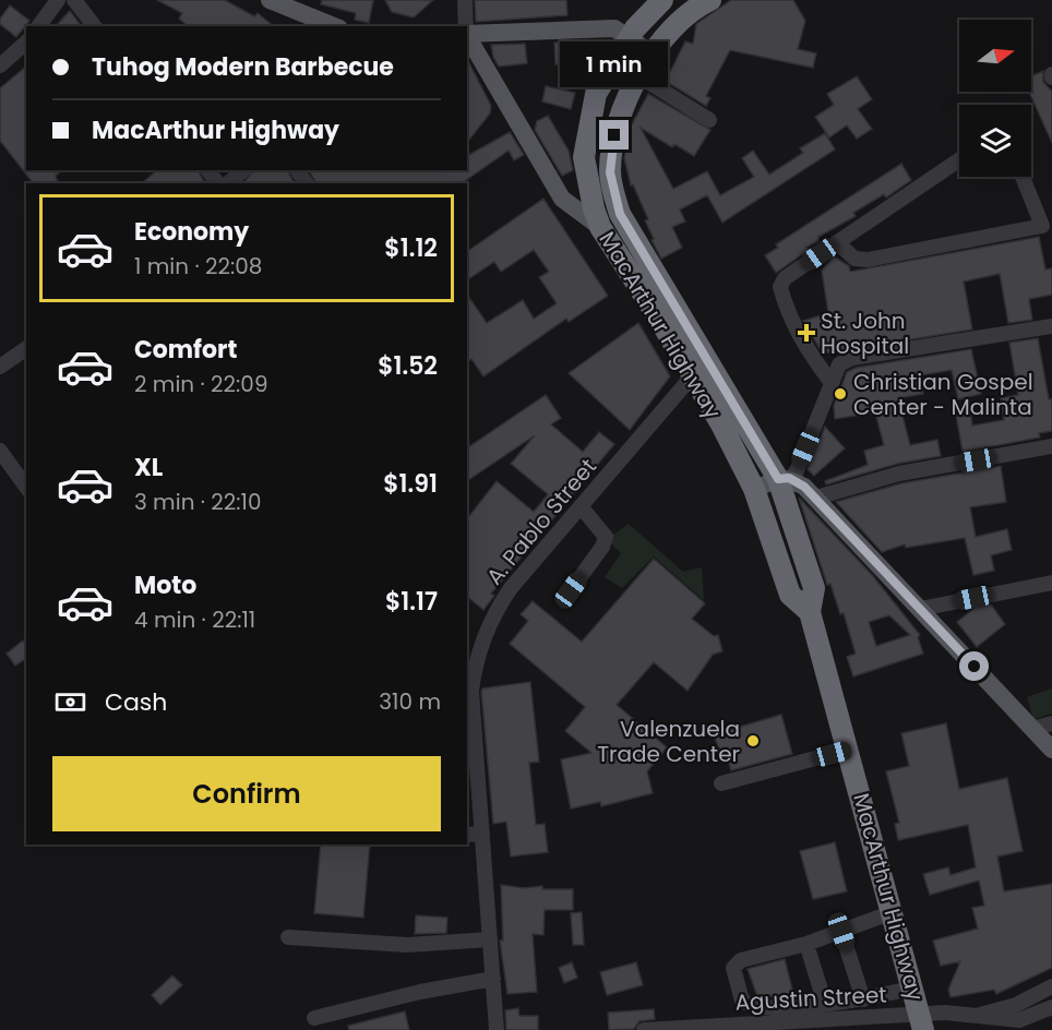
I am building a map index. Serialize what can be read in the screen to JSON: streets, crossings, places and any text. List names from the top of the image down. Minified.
{"streets":{"highway":["MacArthur Highway"],"street":["A. Pablo Street","Agustin Street"]},"crossings":[["MacArthur Highway","A. Pablo Street"],["MacArthur Highway","Agustin Street"]],"places":{"health":["St. John Hospital"],"other":["Christian Gospel Center - Malinta","Valenzuela Trade Center"]},"north":"right","page":{"banner":["Tuhog Modern Barbecue","MacArthur Highway"],"bubble":"1 min","list":[{"name":"Economy","note":"1 min · 22:08","value":"$1.12"},{"name":"Comfort","note":"2 min · 22:09","value":"$1.52"},{"name":"XL","note":"3 min · 22:10","value":"$1.91"},{"name":"Moto","note":"4 min · 22:11","value":"$1.17"}],"pay":["Cash","310 m"],"buttons":"Confirm"}}
